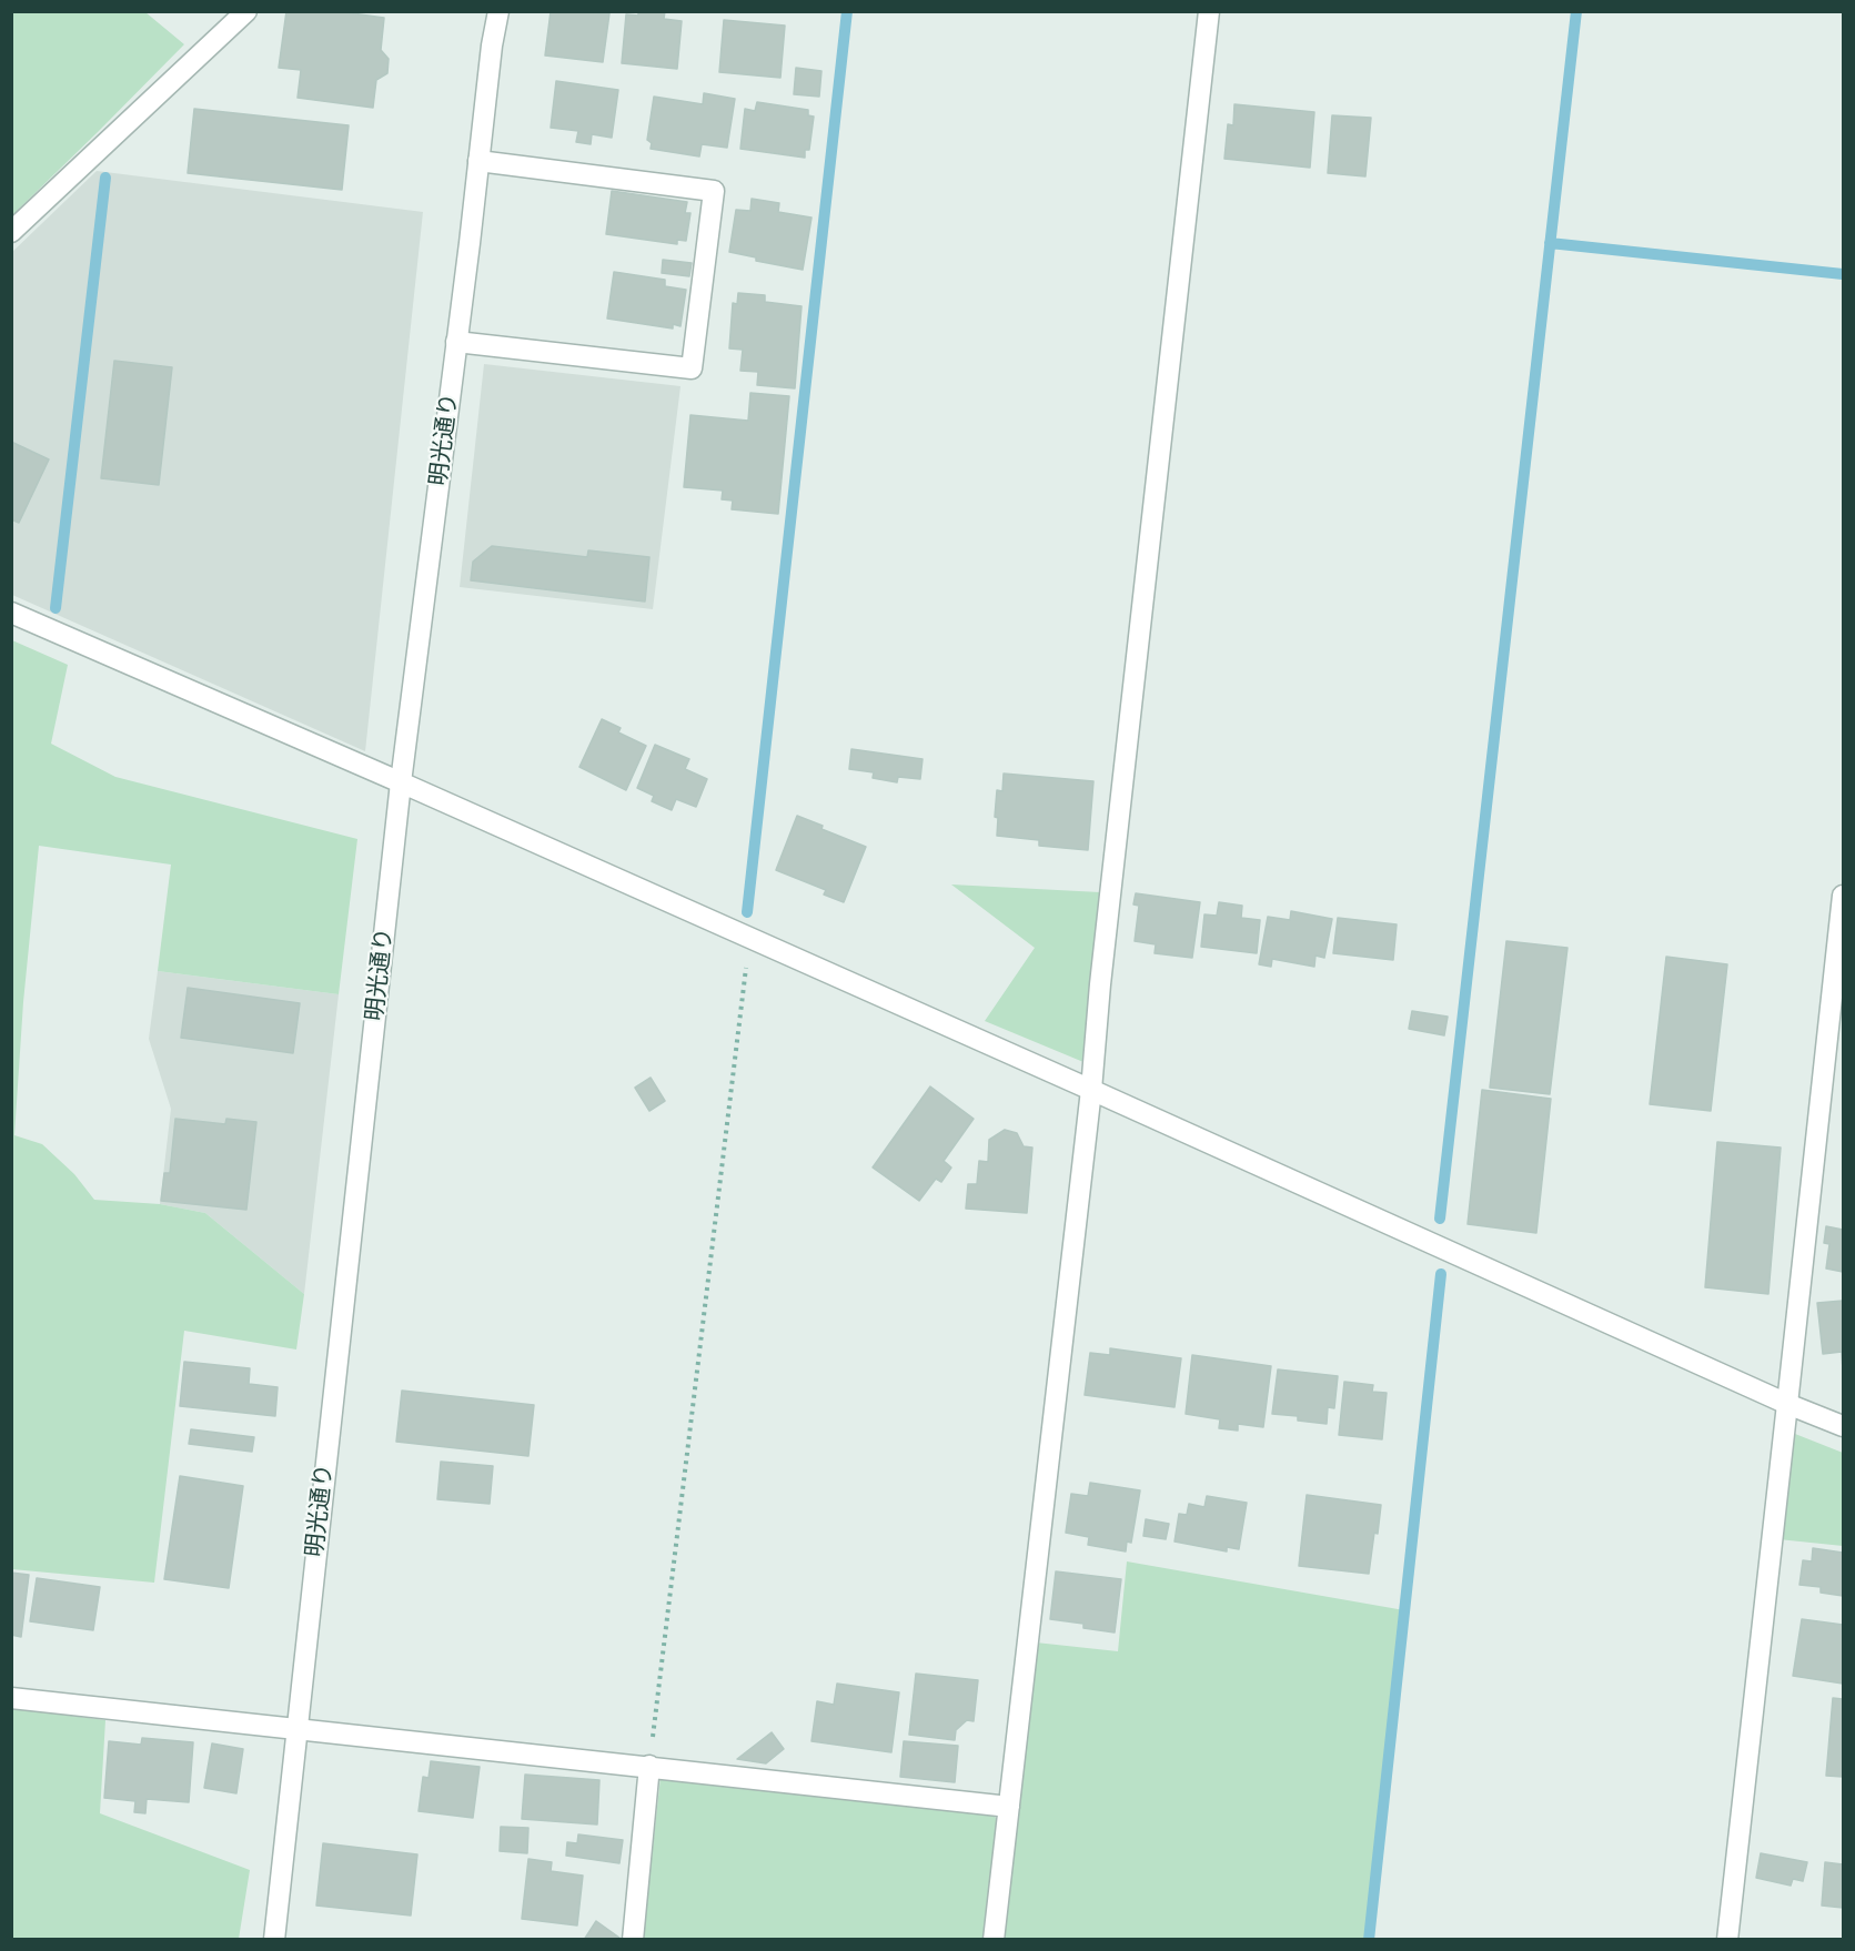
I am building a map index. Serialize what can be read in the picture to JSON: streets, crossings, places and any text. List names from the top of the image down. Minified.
{"streets":{"street":["明光通り"]}}
